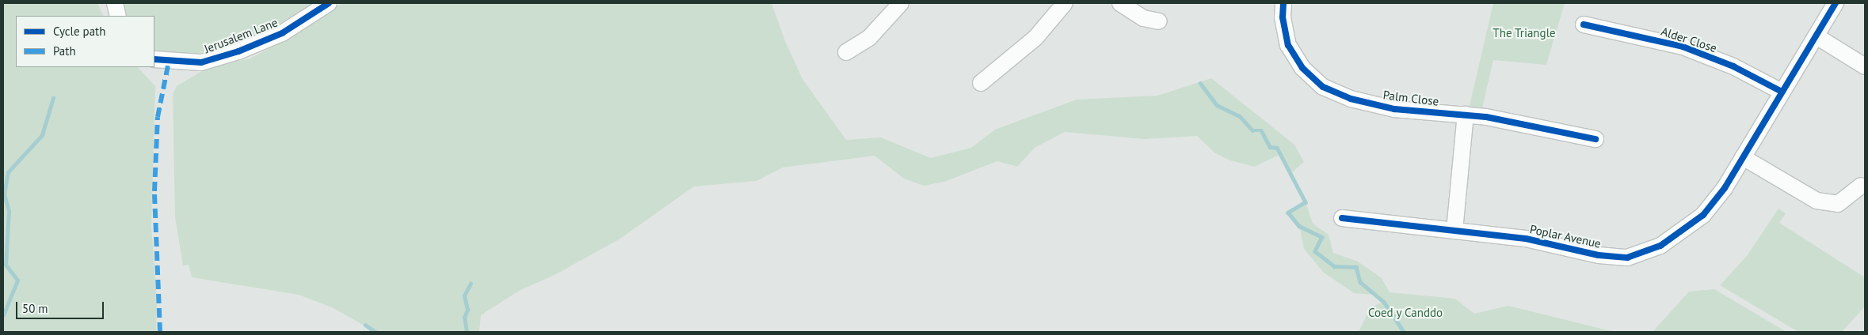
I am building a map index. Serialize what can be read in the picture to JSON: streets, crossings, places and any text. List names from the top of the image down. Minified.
{"streets":{"street":["Jerusalem Lane","Alder Close","Palm Close","Poplar Avenue"]},"crossings":[["Alder Close","Poplar Avenue"]],"parks":["The Triangle","Coed y Canddo"],"legend":["Cycle path","Path"],"scale_bar":"50 m"}
